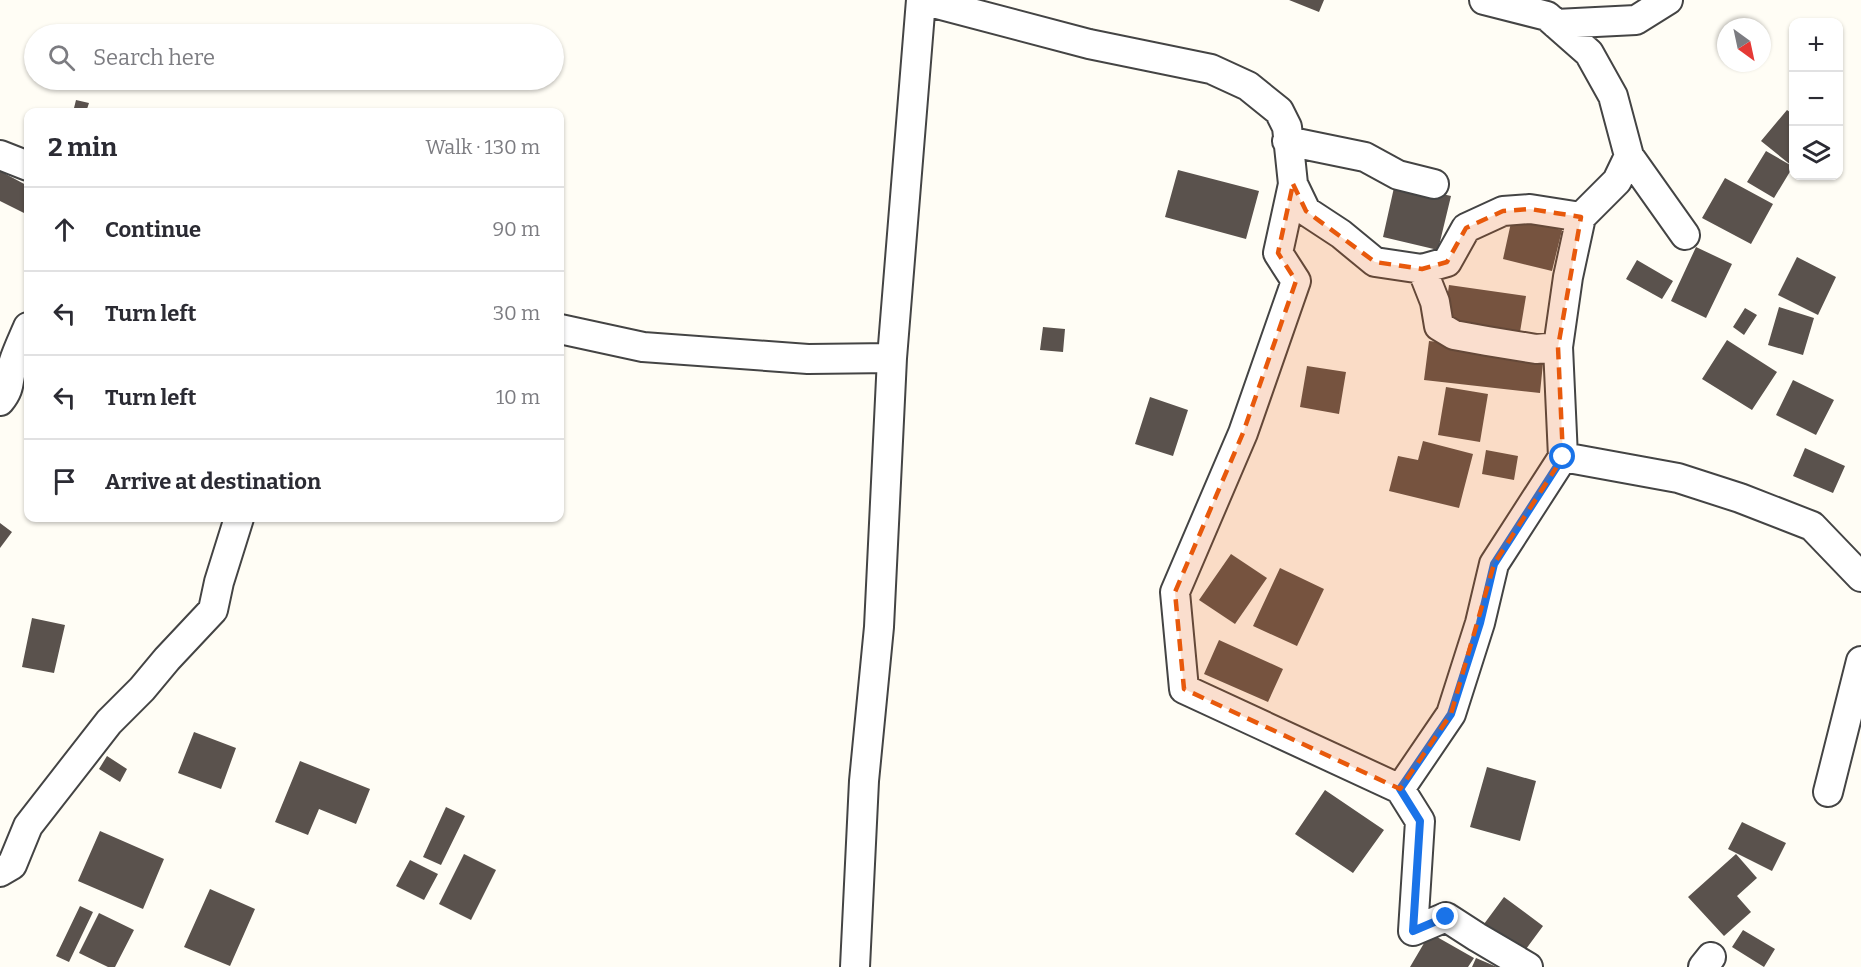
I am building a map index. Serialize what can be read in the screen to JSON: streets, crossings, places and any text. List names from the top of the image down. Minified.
{"north":"bottom right","page":{"map_buttons":["+","−"],"search":"Search here","heading":["2 min","Walk · 130 m"],"list":[["Continue","90 m"],["Turn left","30 m"],["Turn left","10 m"],"Arrive at destination"]}}
